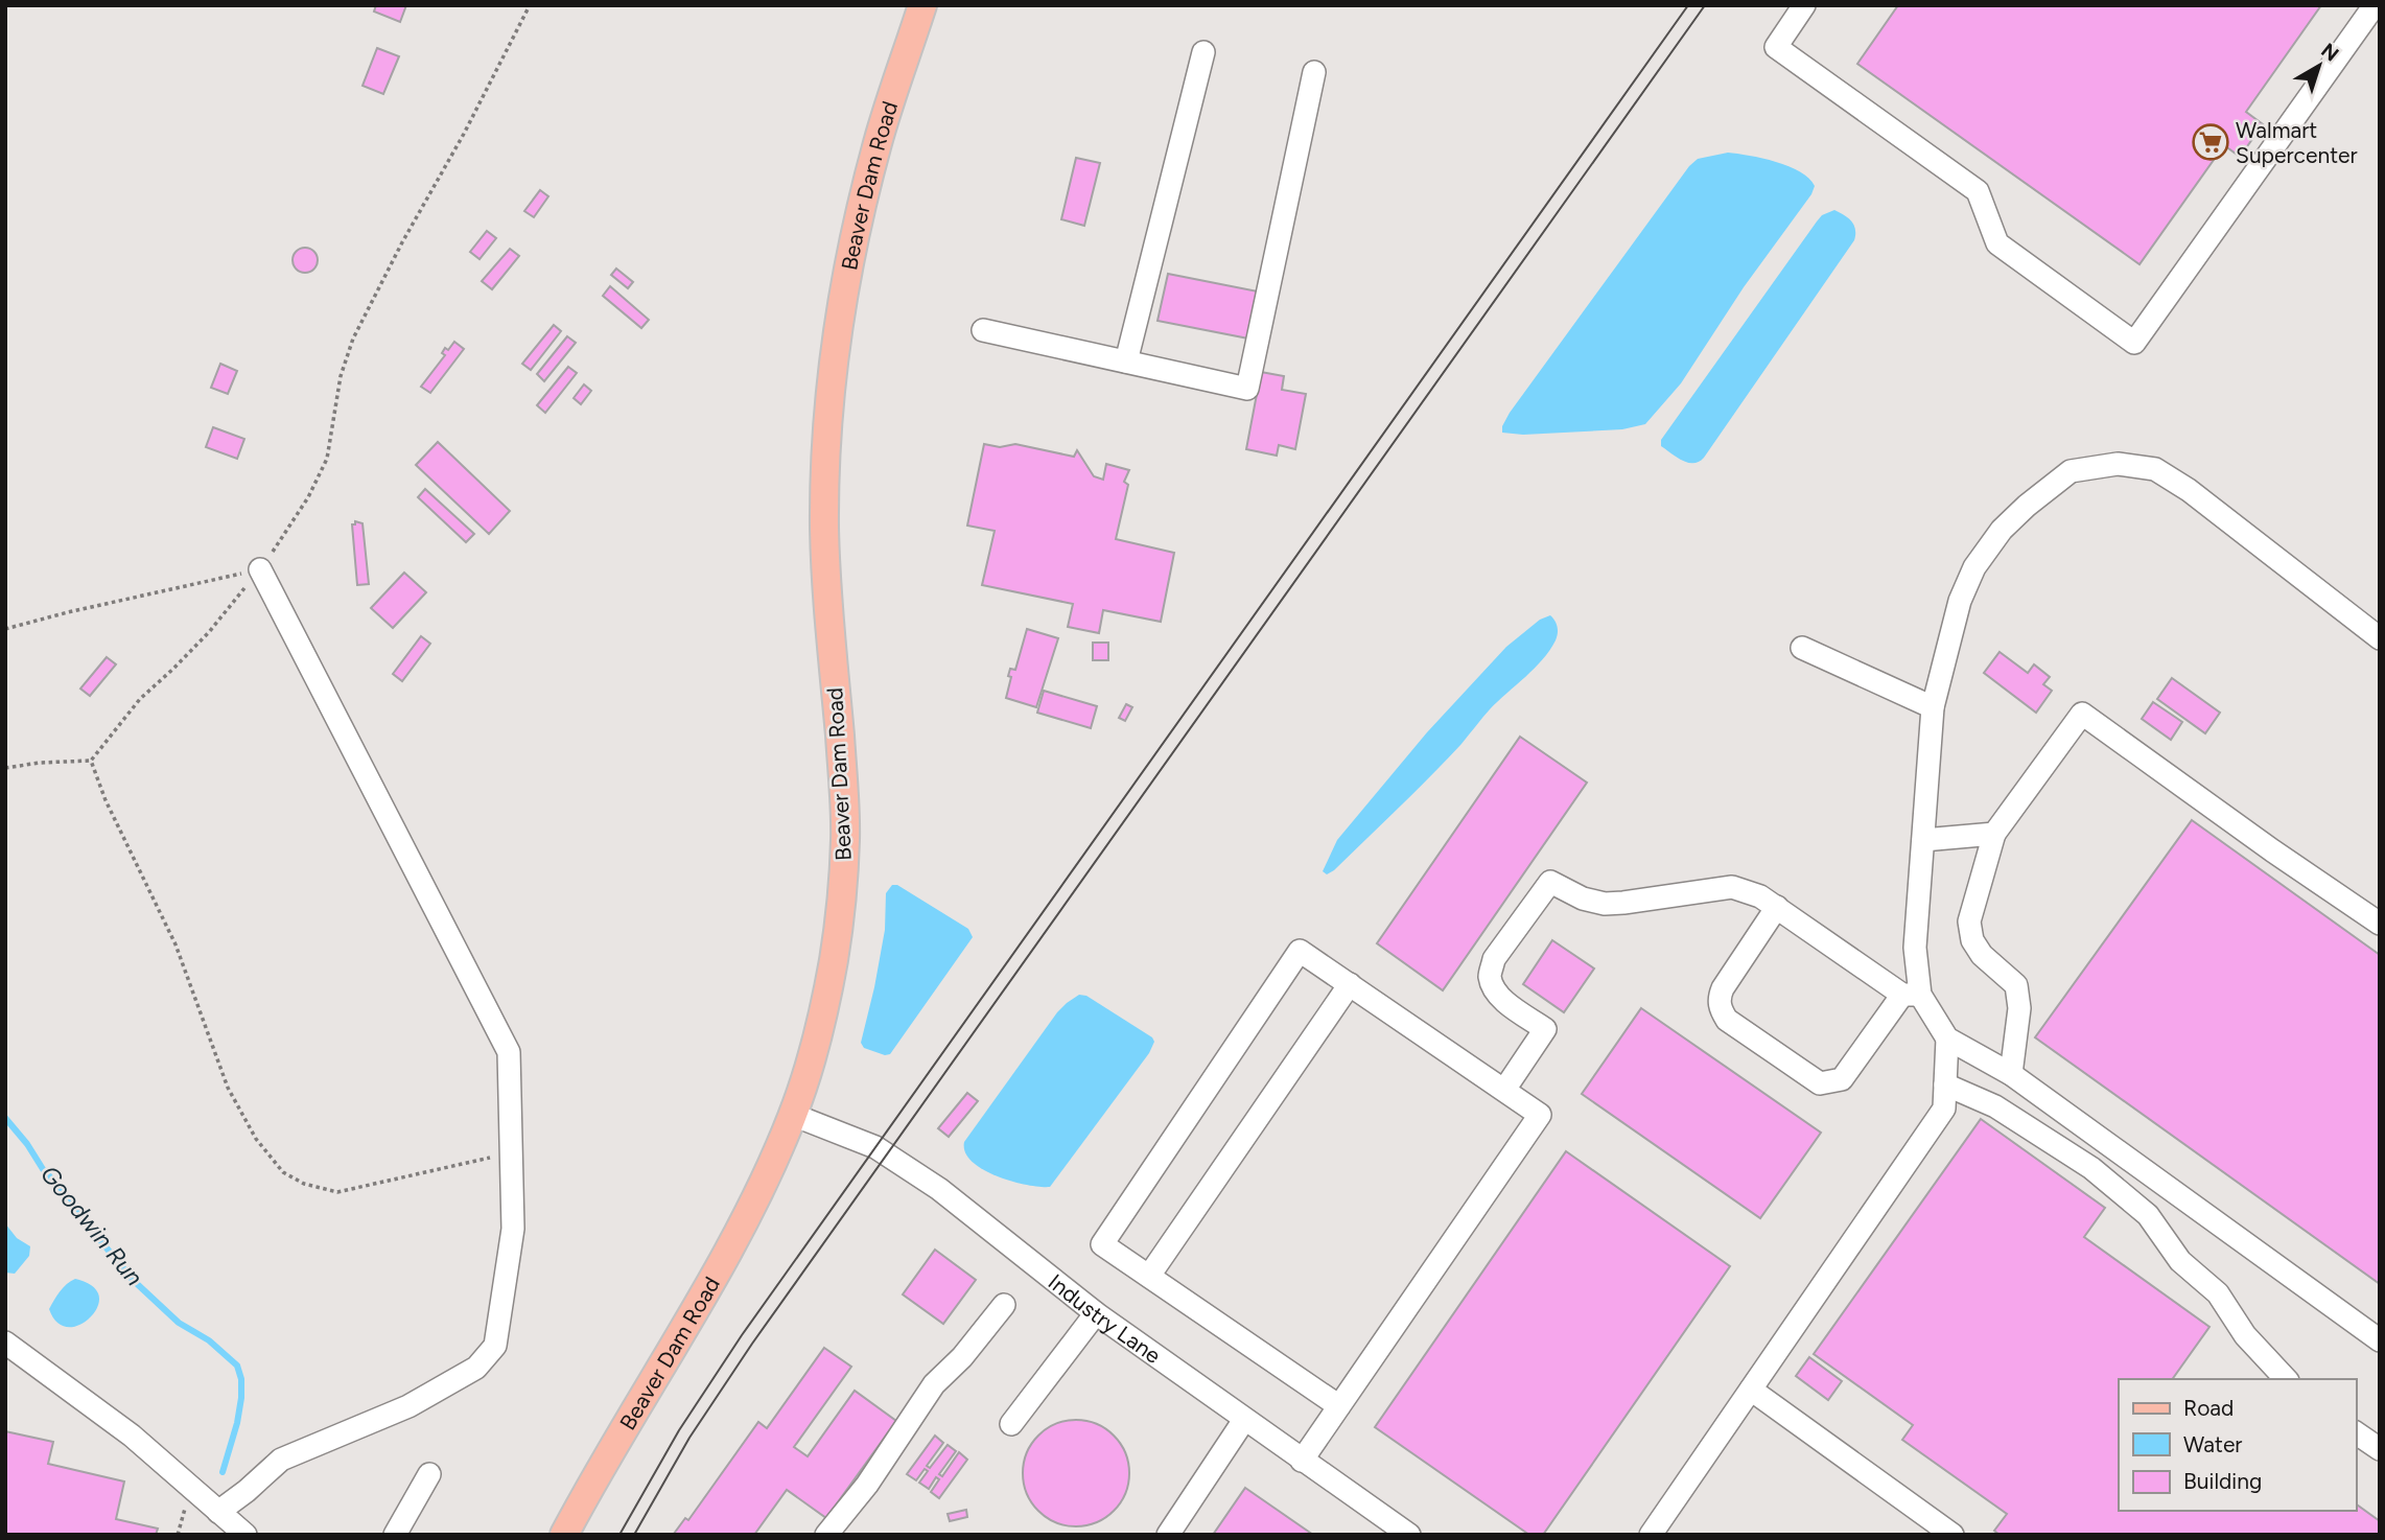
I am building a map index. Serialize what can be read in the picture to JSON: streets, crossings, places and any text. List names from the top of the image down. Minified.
{"streets":{"main road":["Beaver Dam Road"],"street":["Industry Lane"]},"crossings":[["Beaver Dam Road","Industry Lane"]],"water":["Goodwin Run"],"places":{"supermarket":["Walmart Supercenter"]},"legend":["Road","Water","Building"],"north":"top right"}
